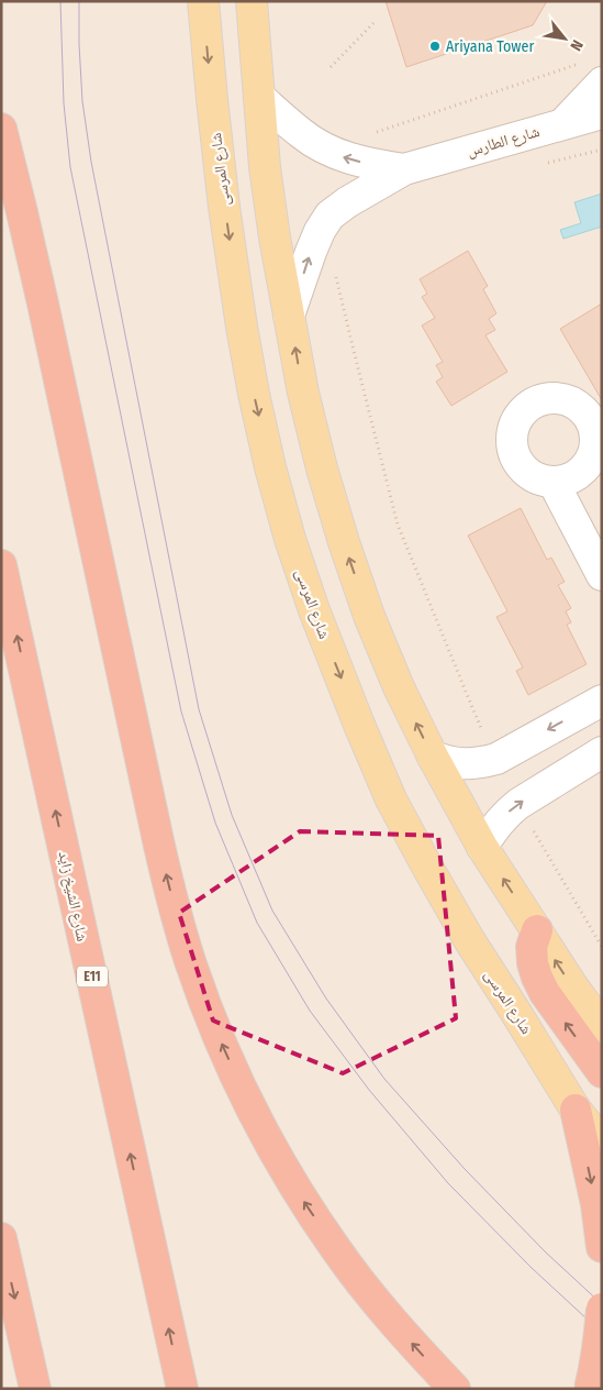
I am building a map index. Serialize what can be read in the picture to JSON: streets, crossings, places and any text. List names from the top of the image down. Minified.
{"streets":{"highway":["شارع الشيخ زايد","E11"],"main road":["شارع المرسى"],"street":["شارع الطارس"]},"places":["Ariyana Tower"],"north":"bottom right"}
